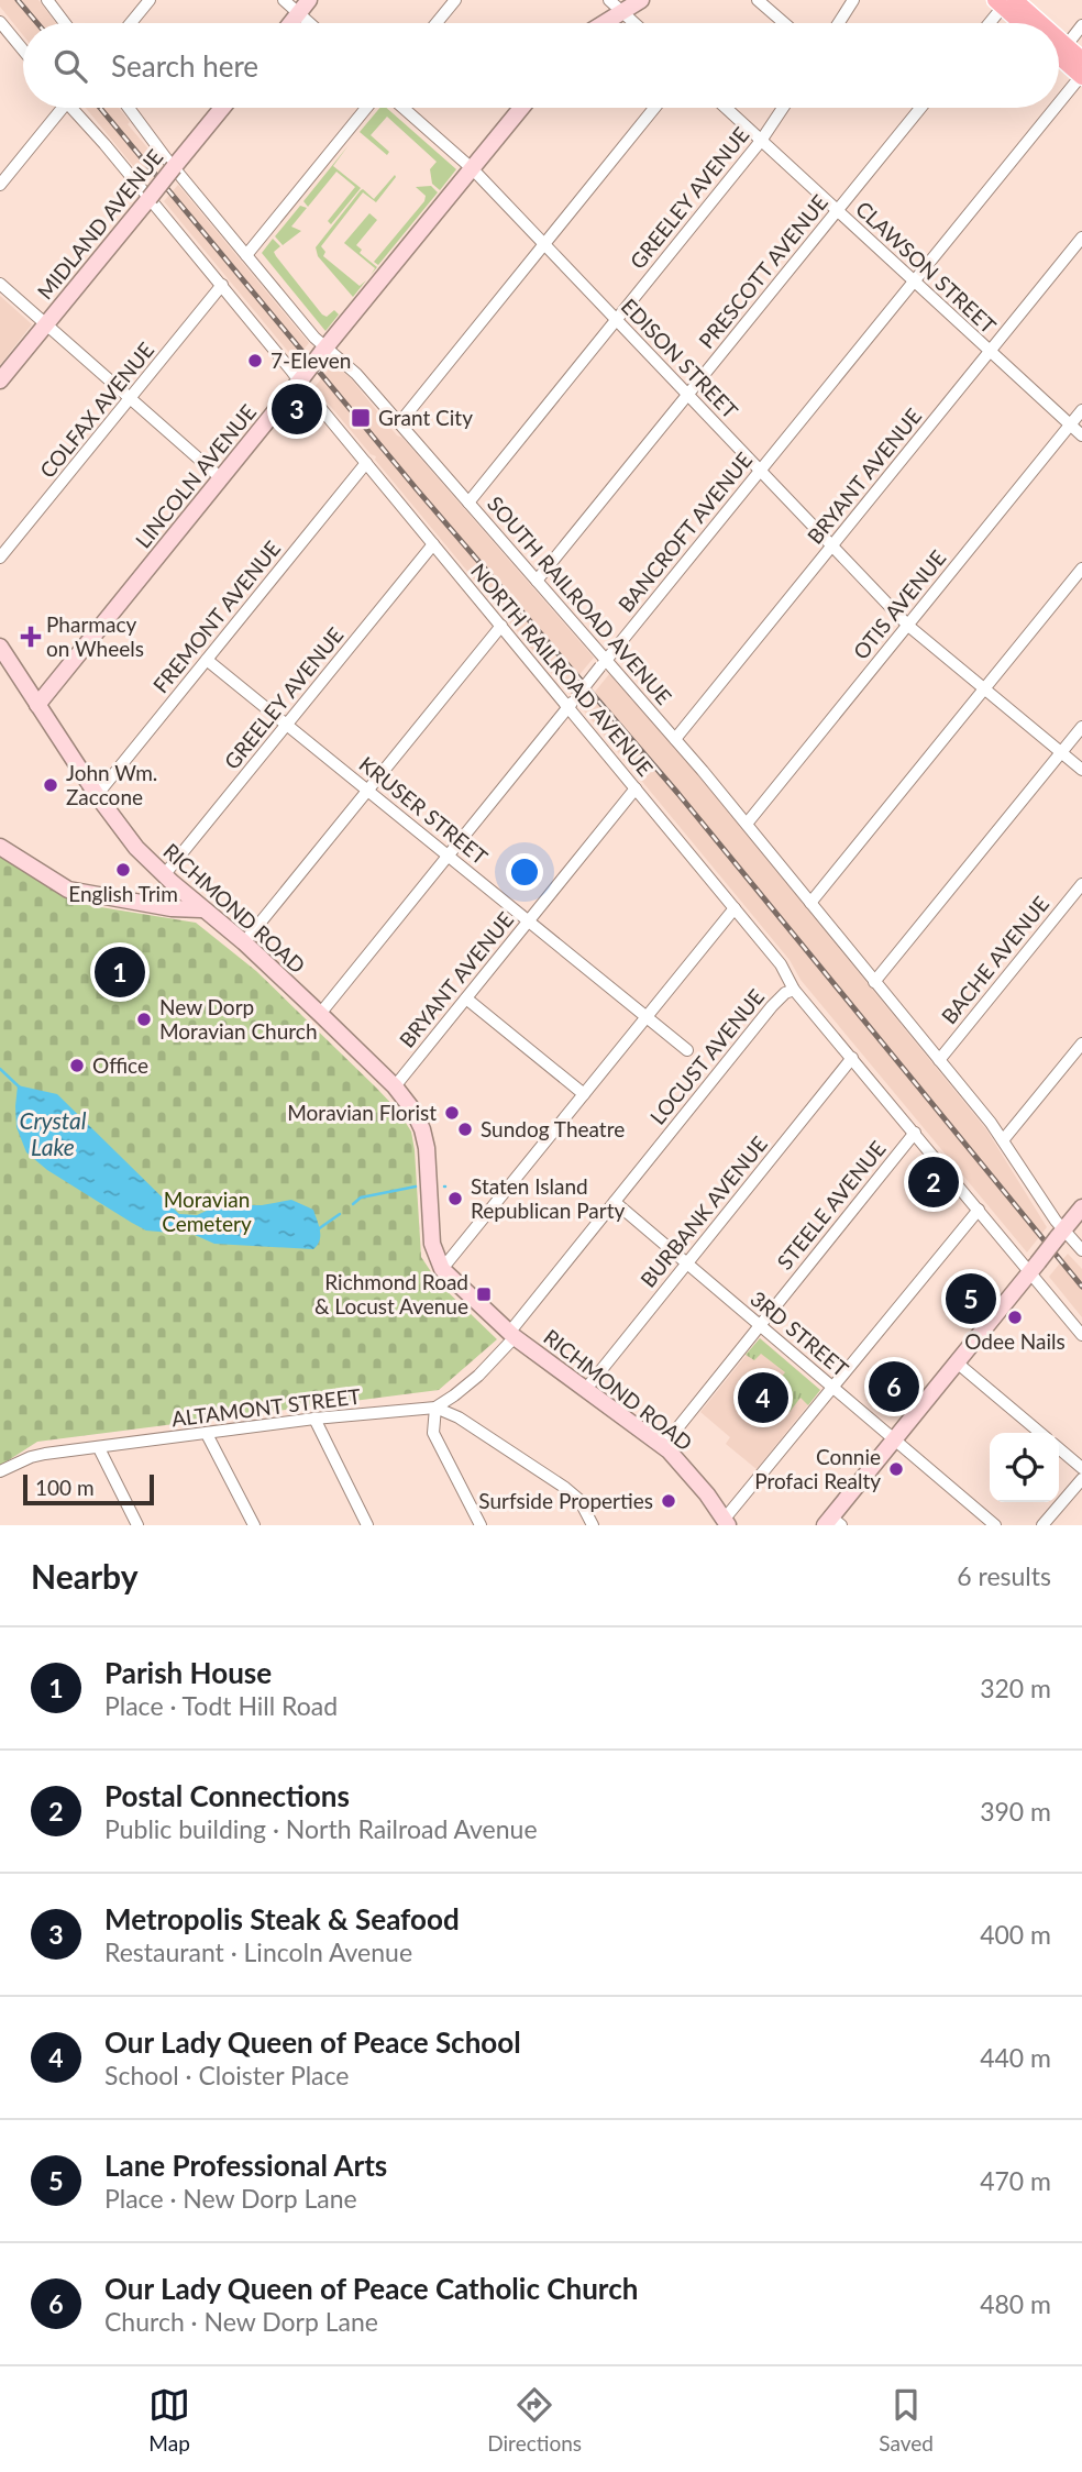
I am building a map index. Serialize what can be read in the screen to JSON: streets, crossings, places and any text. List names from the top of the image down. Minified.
{"streets":{"street":["GREELEY AVENUE","MIDLAND AVENUE","CLAWSON STREET","PRESCOTT AVENUE","EDISON STREET","COLFAX AVENUE","LINCOLN AVENUE","BRYANT AVENUE","BANCROFT AVENUE","SOUTH RAILROAD AVENUE","OTIS AVENUE","FREMONT AVENUE","NORTH RAILROAD AVENUE","KRUSER STREET","RICHMOND ROAD","BACHE AVENUE","LOCUST AVENUE","STEELE AVENUE","BURBANK AVENUE","3RD STREET","ALTAMONT STREET"]},"crossings":[["GREELEY AVENUE","CLAWSON STREET"],["GREELEY AVENUE","EDISON STREET"],["GREELEY AVENUE","SOUTH RAILROAD AVENUE"],["GREELEY AVENUE","NORTH RAILROAD AVENUE"],["GREELEY AVENUE","KRUSER STREET"],["GREELEY AVENUE","RICHMOND ROAD"],["MIDLAND AVENUE","SOUTH RAILROAD AVENUE"],["MIDLAND AVENUE","NORTH RAILROAD AVENUE"],["CLAWSON STREET","PRESCOTT AVENUE"],["CLAWSON STREET","BRYANT AVENUE"],["CLAWSON STREET","BANCROFT AVENUE"],["CLAWSON STREET","OTIS AVENUE"],["PRESCOTT AVENUE","EDISON STREET"],["PRESCOTT AVENUE","SOUTH RAILROAD AVENUE"],["EDISON STREET","LINCOLN AVENUE"],["EDISON STREET","BRYANT AVENUE"],["EDISON STREET","BANCROFT AVENUE"],["EDISON STREET","OTIS AVENUE"],["COLFAX AVENUE","NORTH RAILROAD AVENUE"],["LINCOLN AVENUE","SOUTH RAILROAD AVENUE"],["LINCOLN AVENUE","NORTH RAILROAD AVENUE"],["LINCOLN AVENUE","RICHMOND ROAD"],["BRYANT AVENUE","SOUTH RAILROAD AVENUE"],["BRYANT AVENUE","NORTH RAILROAD AVENUE"],["BRYANT AVENUE","KRUSER STREET"],["BRYANT AVENUE","RICHMOND ROAD"],["BANCROFT AVENUE","SOUTH RAILROAD AVENUE"],["BANCROFT AVENUE","NORTH RAILROAD AVENUE"],["BANCROFT AVENUE","KRUSER STREET"],["BANCROFT AVENUE","RICHMOND ROAD"],["SOUTH RAILROAD AVENUE","OTIS AVENUE"],["SOUTH RAILROAD AVENUE","BACHE AVENUE"],["FREMONT AVENUE","NORTH RAILROAD AVENUE"],["FREMONT AVENUE","KRUSER STREET"],["FREMONT AVENUE","RICHMOND ROAD"],["NORTH RAILROAD AVENUE","LOCUST AVENUE"],["NORTH RAILROAD AVENUE","STEELE AVENUE"],["NORTH RAILROAD AVENUE","BURBANK AVENUE"],["RICHMOND ROAD","LOCUST AVENUE"],["RICHMOND ROAD","STEELE AVENUE"],["RICHMOND ROAD","BURBANK AVENUE"],["LOCUST AVENUE","3RD STREET"],["STEELE AVENUE","3RD STREET"],["BURBANK AVENUE","3RD STREET"]],"water":["Crystal Lake"],"parks":["Moravian Cemetery"],"places":{"other":["7-Eleven","John Wm. Zaccone","English Trim","New Dorp Moravian Church","Office","Moravian Florist","Sundog Theatre","Staten Island Republican Party","Odee Nails","Connie Profaci Realty","Surfside Properties"],"transit":["Grant City","Richmond Road & Locust Avenue"],"health":["Pharmacy on Wheels"]},"scale_bar":"100 m","page":{"search":"Search here","pins":["3","1","2","5","6","4"],"scale":"100 m","heading":["Nearby","6 results"],"list":[{"mark":"1","name":"Parish House","note":"Place · Todt Hill Road","value":"320 m"},{"mark":"2","name":"Postal Connections","note":"Public building · North Railroad Avenue","value":"390 m"},{"mark":"3","name":"Metropolis Steak & Seafood","note":"Restaurant · Lincoln Avenue","value":"400 m"},{"mark":"4","name":"Our Lady Queen of Peace School","note":"School · Cloister Place","value":"440 m"},{"mark":"5","name":"Lane Professional Arts","note":"Place · New Dorp Lane","value":"470 m"},{"mark":"6","name":"Our Lady Queen of Peace Catholic Church","note":"Church · New Dorp Lane","value":"480 m"}],"nav":["Map","Directions","Saved"]}}
